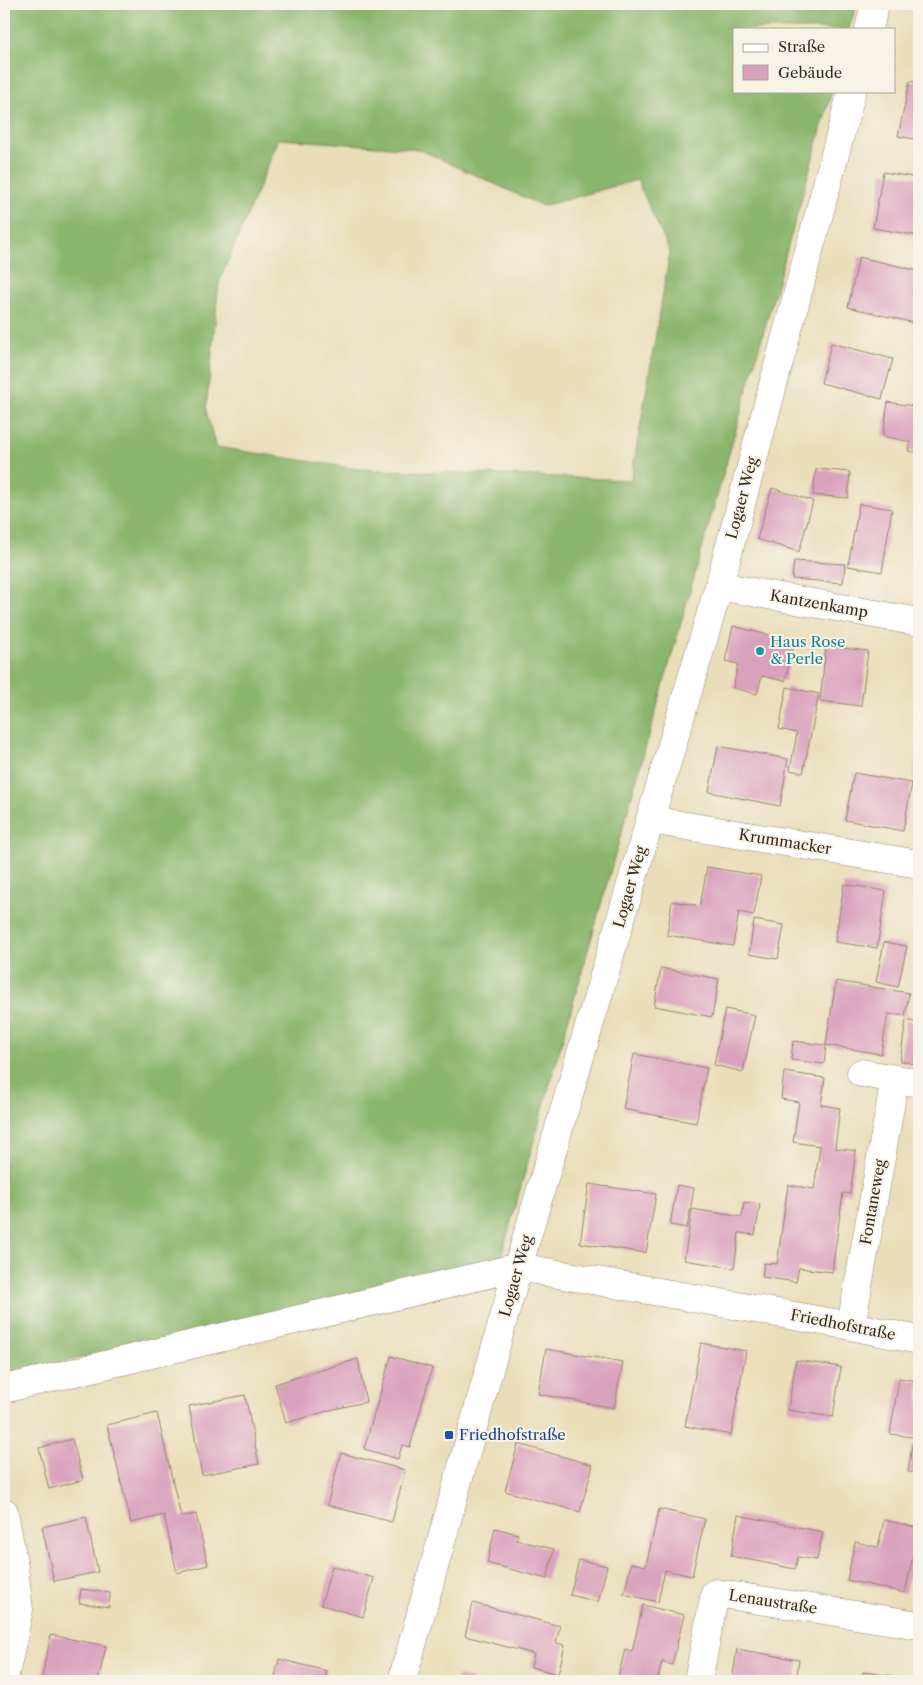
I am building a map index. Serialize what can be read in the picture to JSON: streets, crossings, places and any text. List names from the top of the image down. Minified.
{"streets":{"street":["Logaer Weg","Kantzenkamp","Krummacker","Fontaneweg","Friedhofstraße","Lenaustraße"]},"crossings":[["Logaer Weg","Kantzenkamp"],["Logaer Weg","Krummacker"],["Logaer Weg","Friedhofstraße"],["Fontaneweg","Friedhofstraße"]],"places":{"other":["Haus Rose & Perle"],"transit":["Friedhofstraße"]},"legend":["Straße","Gebäude"]}
